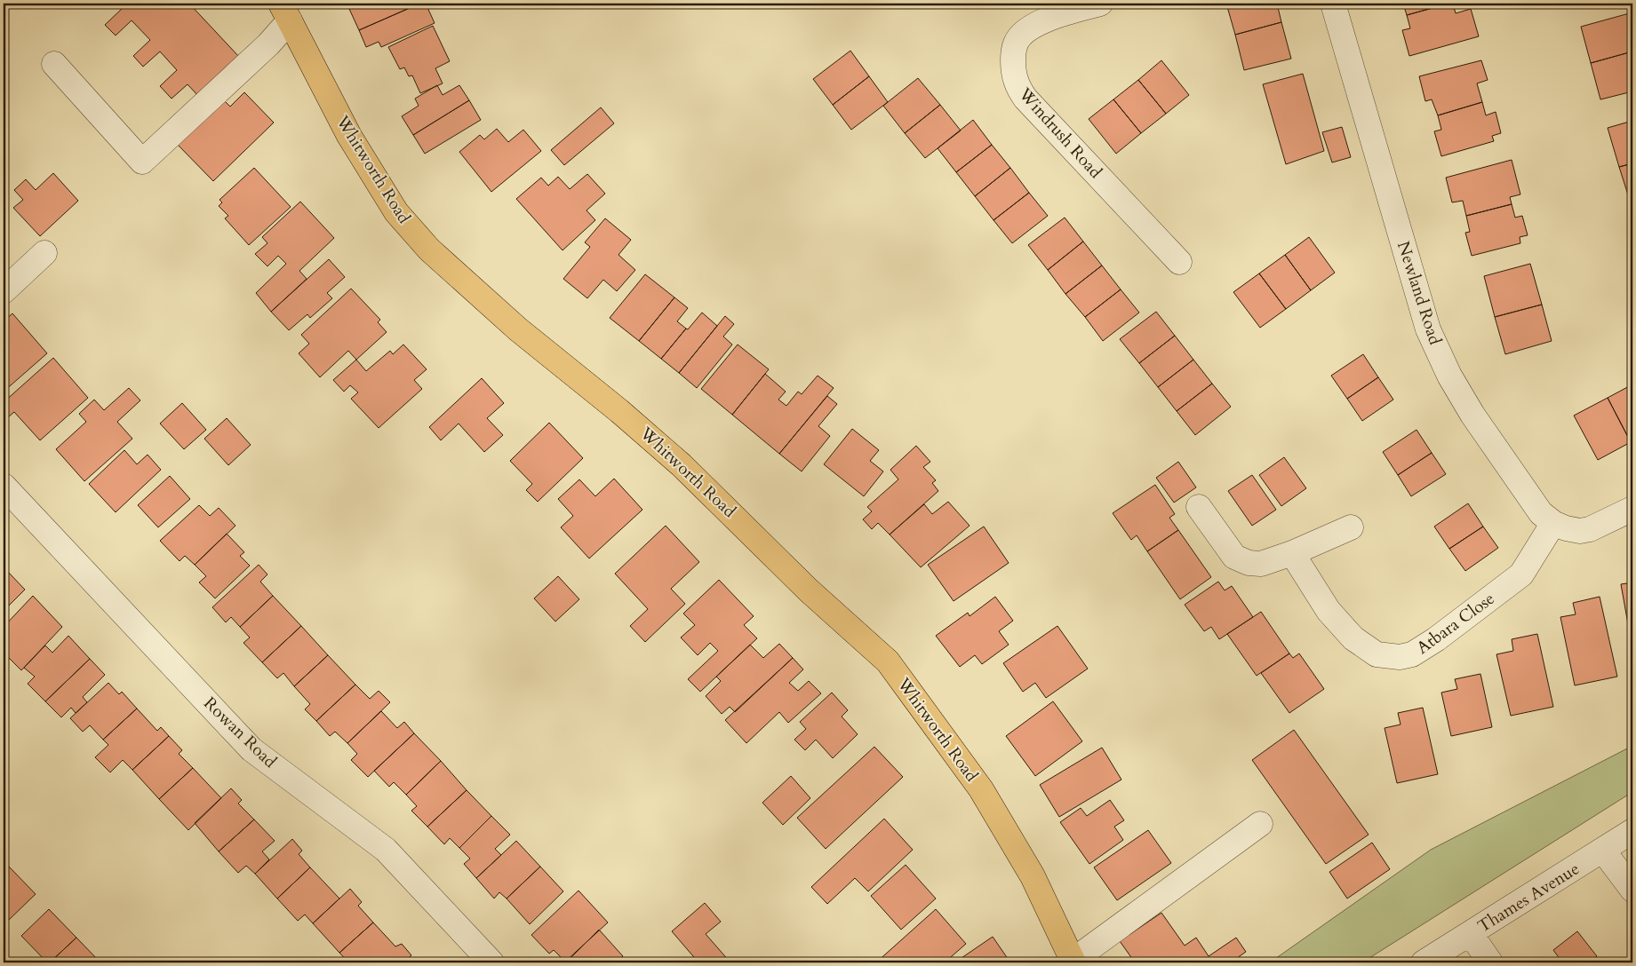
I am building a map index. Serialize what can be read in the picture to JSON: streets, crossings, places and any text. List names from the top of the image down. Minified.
{"streets":{"main road":["Whitworth Road"],"street":["Windrush Road","Newland Road","Atbara Close","Rowan Road","Thames Avenue"]},"crossings":[["Newland Road","Atbara Close"]]}
